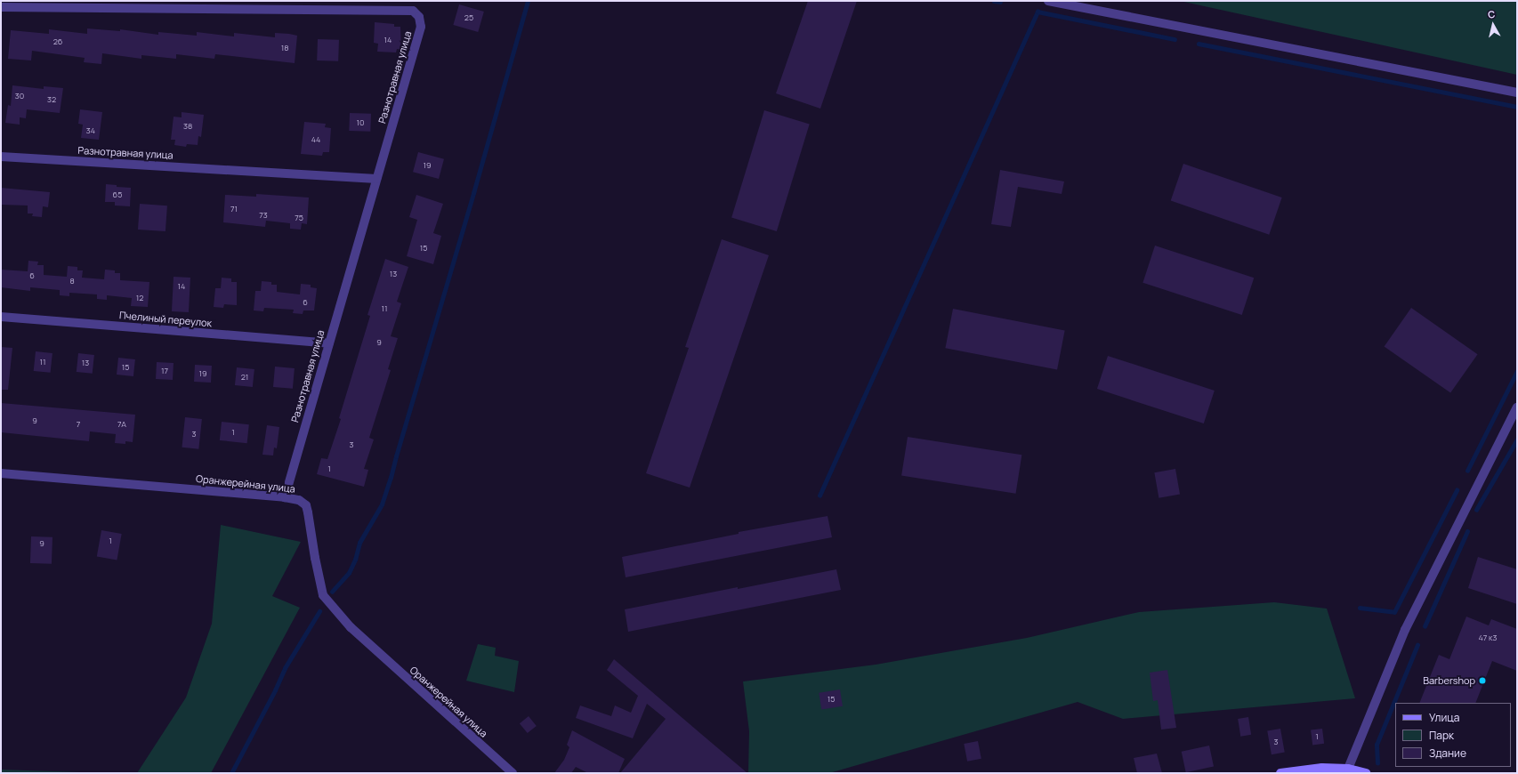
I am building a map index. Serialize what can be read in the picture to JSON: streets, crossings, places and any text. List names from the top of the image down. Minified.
{"streets":{"street":["Разнотравная улица","Пчелиный переулок","Оранжерейная улица"]},"crossings":[["Разнотравная улица","Пчелиный переулок"],["Разнотравная улица","Оранжерейная улица"]],"places":["Barbershop"],"house_numbers":["25","14","26","18","30","32","10","38","34","44","19","65","71","73","75","15","13","6","8","14","12","6","11","9","11","13","15","17","19","21","9","7","7А","1","3","3","1","1","9","47 к3","15","1","3"],"legend":["Улица","Парк","Здание"],"north":"top"}
